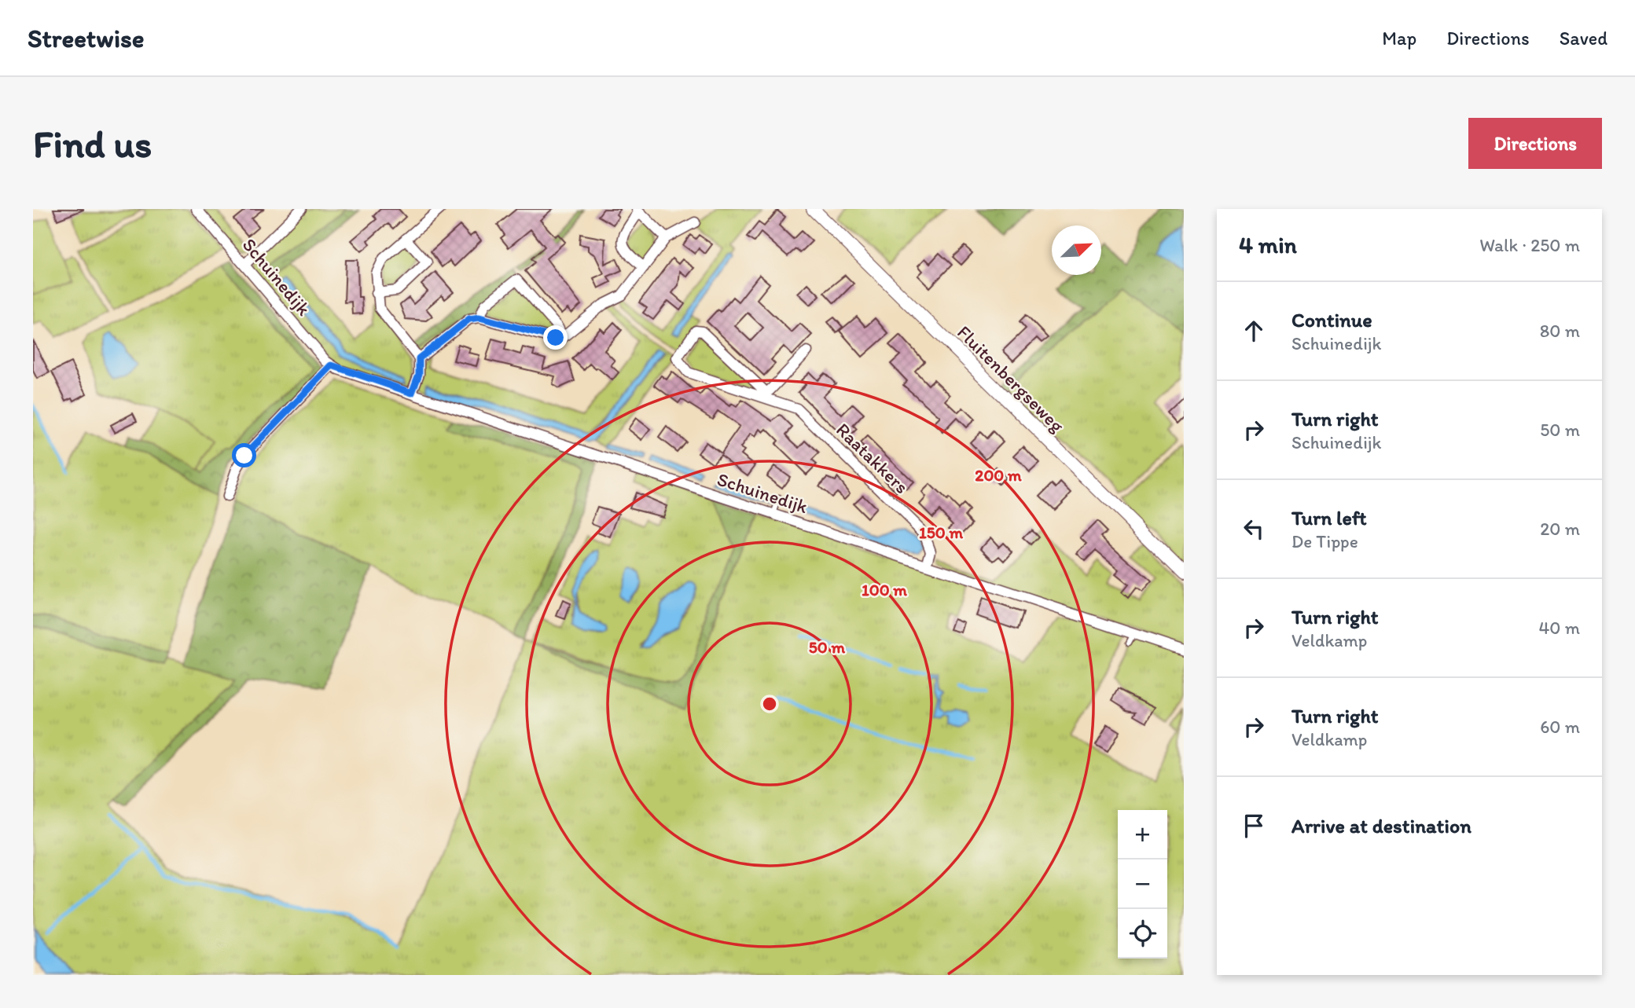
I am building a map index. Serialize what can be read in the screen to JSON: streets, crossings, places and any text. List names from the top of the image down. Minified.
{"streets":{"street":["Schuinedijk","Fluitenbergseweg","Raatakkers"]},"crossings":[["Schuinedijk","Raatakkers"]],"north":"top right","page":{"header":"Streetwise","nav":["Map","Directions","Saved"],"buttons":"Directions","title":"Find us","heading":["4 min","Walk · 250 m"],"list":[["Continue","Schuinedijk","80 m"],["Turn right","Schuinedijk","50 m"],["Turn left","De Tippe","20 m"],["Turn right","Veldkamp","40 m"],["Turn right","Veldkamp","60 m"],"Arrive at destination"],"map_buttons":["+","−"]},"rings":["200 m","150 m","100 m","50 m"]}
